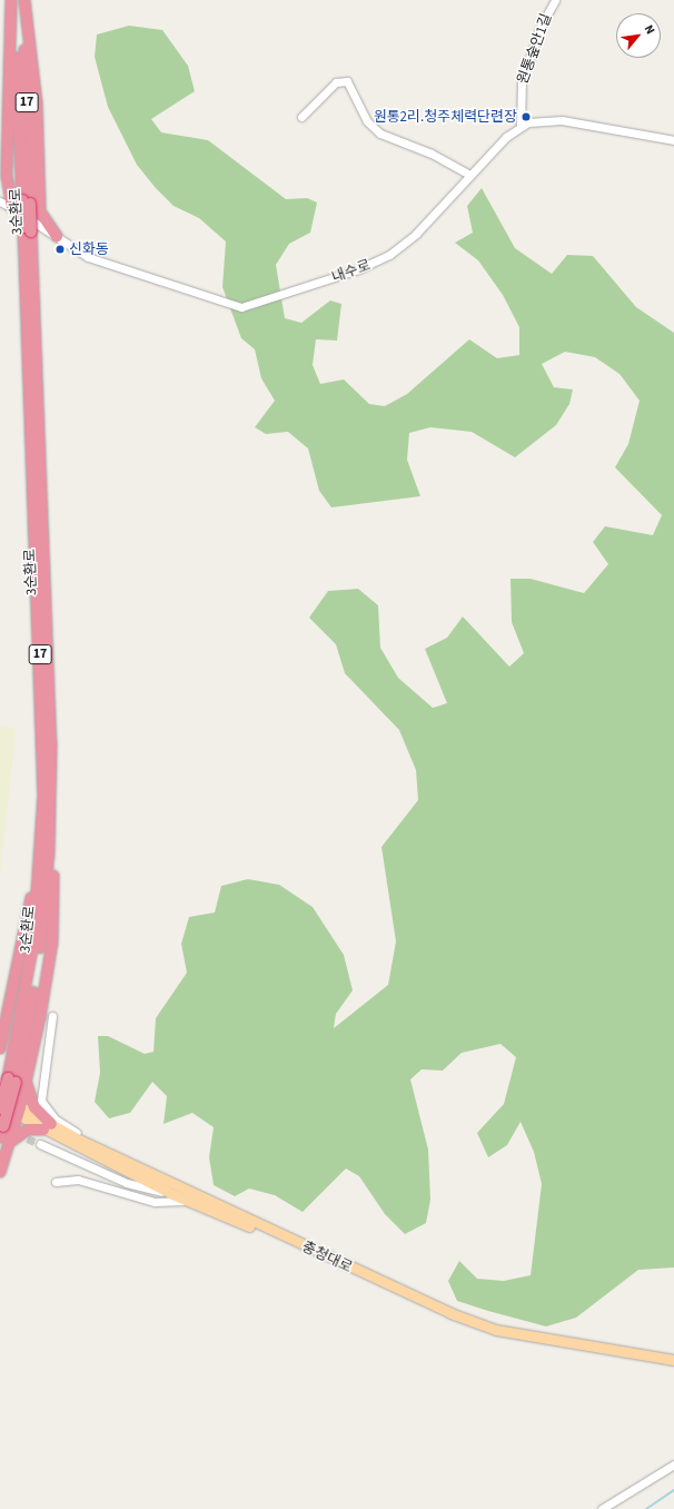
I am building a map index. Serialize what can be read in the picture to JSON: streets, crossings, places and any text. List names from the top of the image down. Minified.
{"streets":{"highway":["17","3순환로"],"main road":["충청대로"],"street":["원통숲안1길","내수로"]},"crossings":[["원통숲안1길","내수로"],["3순환로","내수로"]],"places":["원통2리.청주체력단련장","신화동"],"north":"top right"}
